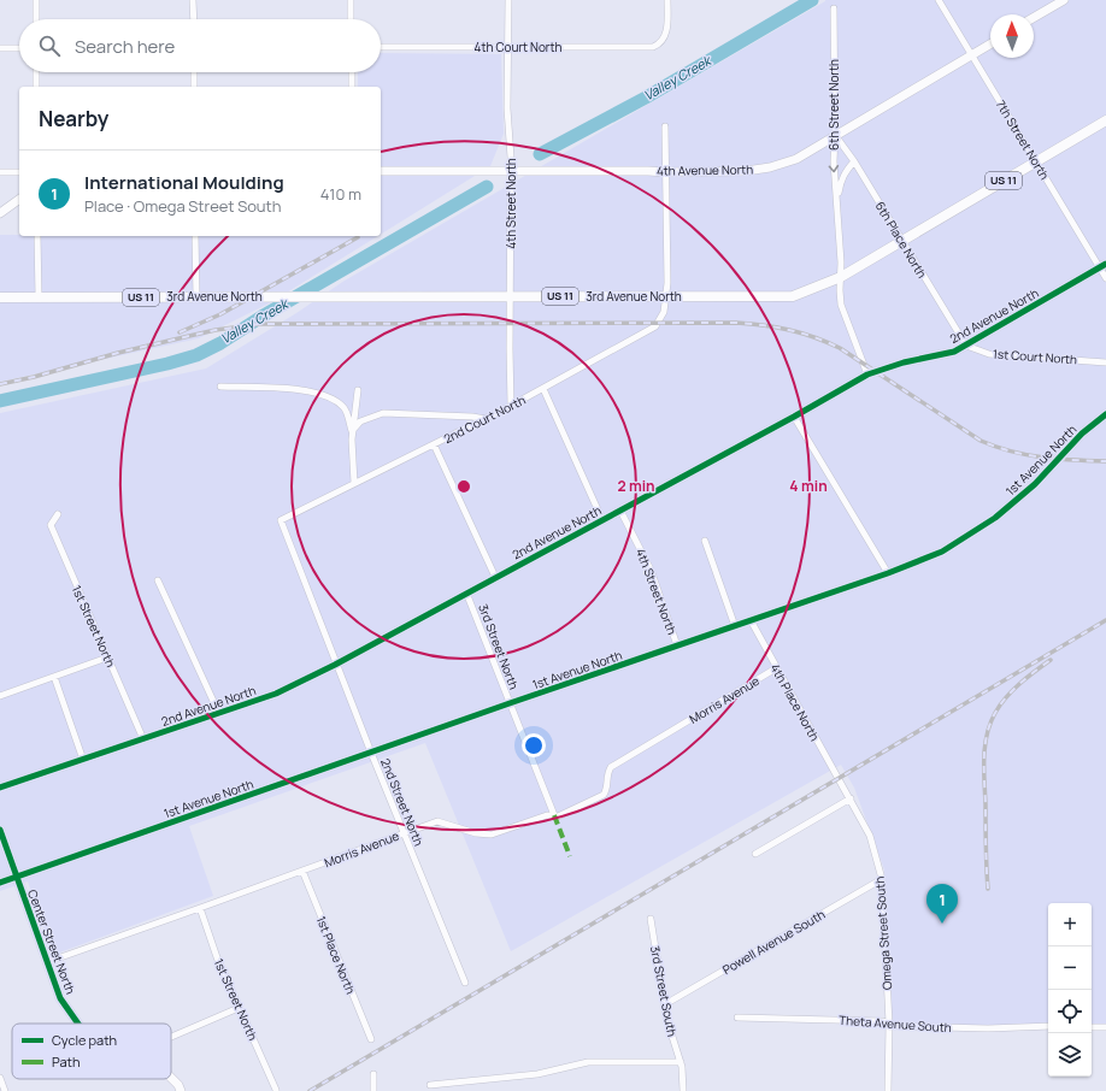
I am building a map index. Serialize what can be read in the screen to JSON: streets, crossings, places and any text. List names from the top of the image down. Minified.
{"streets":{"main road":["US 11","3rd Avenue North"],"street":["4th Court North","6th Street North","7th Street North","4th Avenue North","4th Street North","6th Place North","2nd Avenue North","1st Court North","2nd Court North","1st Avenue North","1st Street North","3rd Street North","Morris Avenue","4th Place North","2nd Street North","Omega Street South","Center Street North","Powell Avenue South","1st Place North","3rd Street South","Theta Avenue South"]},"crossings":[["4th Court North","4th Street North"],["6th Street North","4th Avenue North"],["6th Street North","6th Place North"],["6th Street North","3rd Avenue North"],["6th Street North","2nd Avenue North"],["7th Street North","4th Avenue North"],["7th Street North","3rd Avenue North"],["7th Street North","2nd Avenue North"],["4th Avenue North","4th Street North"],["4th Avenue North","6th Place North"],["4th Avenue North","2nd Court North"],["4th Street North","3rd Avenue North"],["4th Street North","2nd Avenue North"],["4th Street North","2nd Court North"],["4th Street North","1st Avenue North"],["6th Place North","3rd Avenue North"],["6th Place North","2nd Avenue North"],["6th Place North","1st Court North"],["3rd Avenue North","2nd Court North"],["2nd Avenue North","1st Court North"],["2nd Avenue North","1st Street North"],["2nd Avenue North","3rd Street North"],["2nd Avenue North","2nd Street North"],["2nd Court North","2nd Street North"],["1st Avenue North","3rd Street North"],["1st Avenue North","4th Place North"],["1st Avenue North","2nd Street North"],["1st Avenue North","Center Street North"],["1st Street North","Morris Avenue"],["3rd Street North","Morris Avenue"],["Morris Avenue","4th Place North"],["Morris Avenue","2nd Street North"],["Morris Avenue","Center Street North"],["Morris Avenue","1st Place North"],["4th Place North","Omega Street South"],["Omega Street South","Powell Avenue South"],["Omega Street South","Theta Avenue South"],["Powell Avenue South","3rd Street South"]],"water":["Valley Creek"],"legend":["Cycle path","Path"],"north":"top","page":{"search":"Search here","heading":"Nearby","list":[{"mark":"1","name":"International Moulding","note":"Place · Omega Street South","value":"410 m"}],"pins":"1","map_buttons":["+","−"]},"rings":["2 min","4 min"]}
